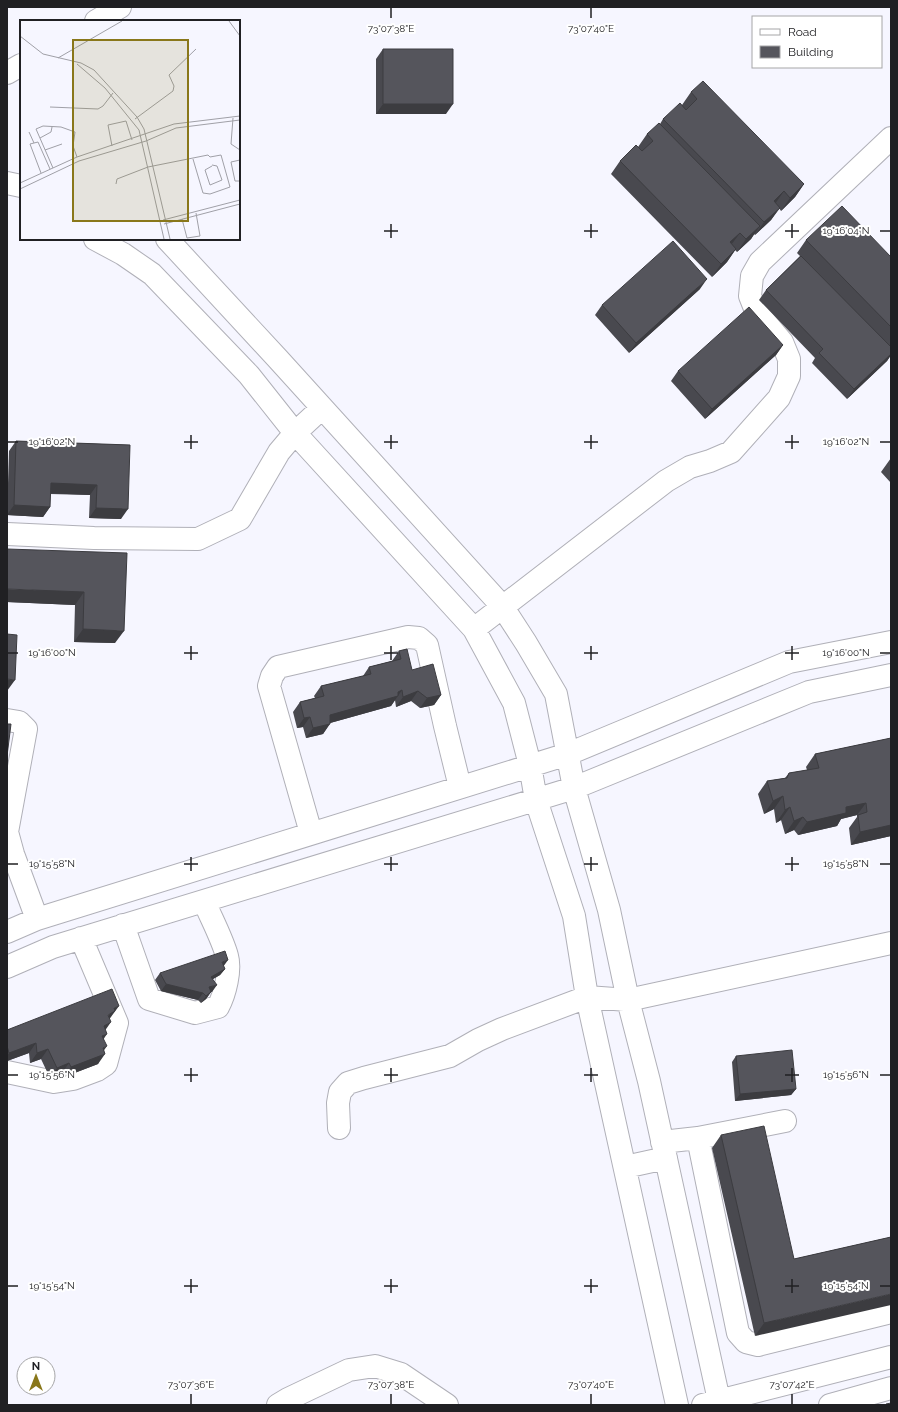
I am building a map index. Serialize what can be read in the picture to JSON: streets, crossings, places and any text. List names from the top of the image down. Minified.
{"legend":["Road","Building"],"north":"top","coordinates":["73°07'38\"E","73°07'40\"E","19°16'04\"N","19°16'02\"N","19°16'00\"N","19°15'58\"N","19°15'56\"N","19°15'54\"N","73°07'36\"E","73°07'42\"E"]}
